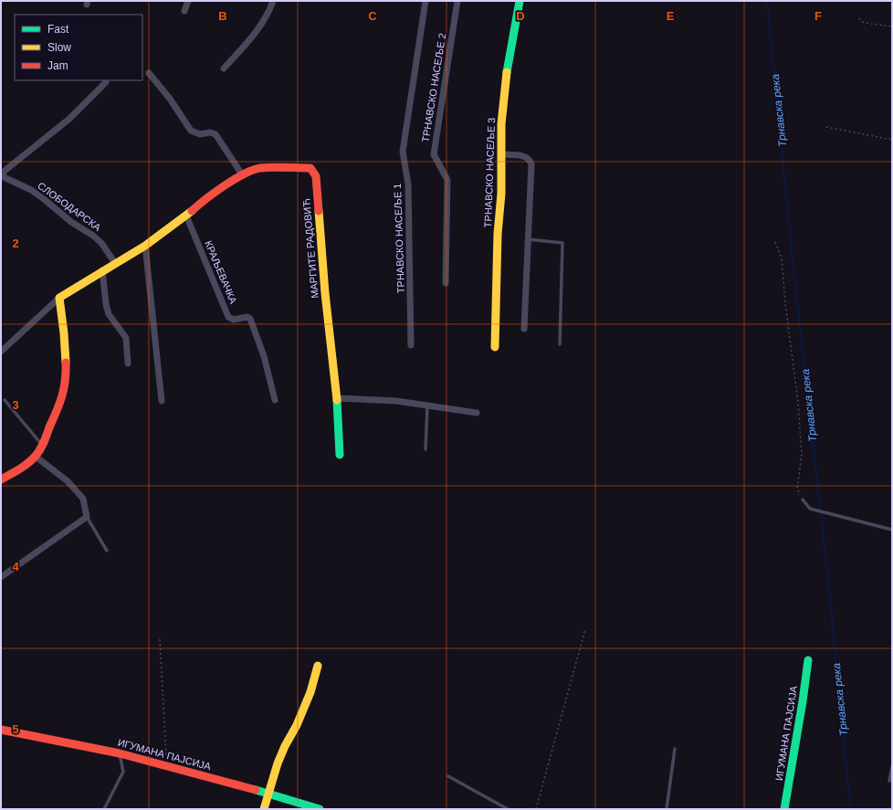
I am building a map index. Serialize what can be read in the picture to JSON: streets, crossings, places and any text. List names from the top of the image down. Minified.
{"streets":{"street":["ТРНАВСКО НАСЕЉЕ 2","ТРНАВСКО НАСЕЉЕ 3","СЛОБОДАРСКА","ТРНАВСКО НАСЕЉЕ 1","МАРГИТЕ РАДОВИЋ","КРАЉЕВАЧКА","ИГУМАНА ПАЈСИЈА"]},"crossings":[["СЛОБОДАРСКА","МАРГИТЕ РАДОВИЋ"],["МАРГИТЕ РАДОВИЋ","КРАЉЕВАЧКА"]],"water":["Трнавска река"],"legend":["Fast","Slow","Jam"],"grid":{"columns":["B","C","D","E","F"],"rows":["2","3","4","5"]}}
